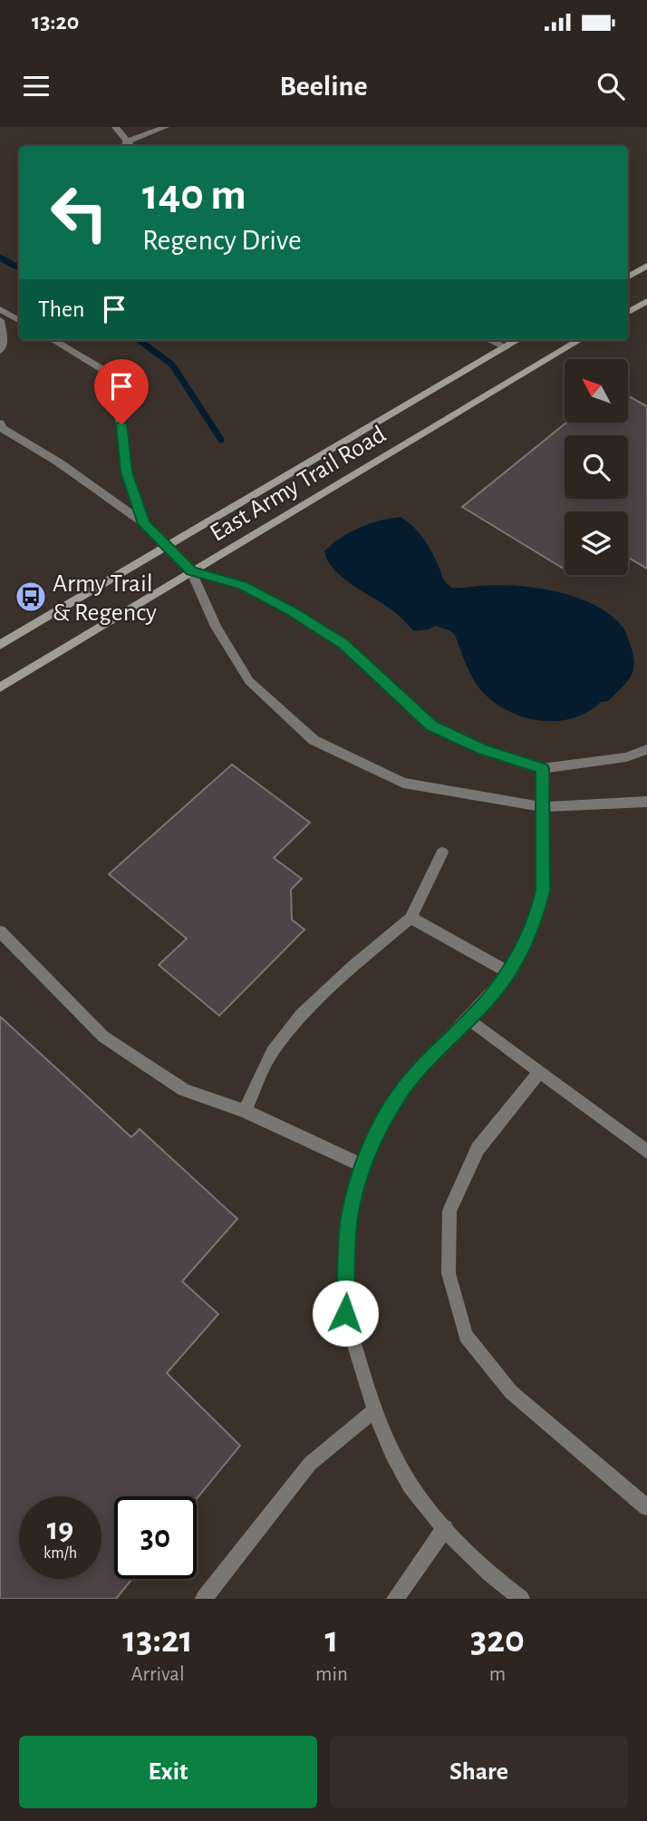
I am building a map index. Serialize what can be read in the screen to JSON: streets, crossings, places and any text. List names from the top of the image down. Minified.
{"streets":{"main road":["East Army Trail Road"]},"places":{"bus stop":["Army Trail & Regency"]},"north":"top left","page":{"status":"13:20","header":"Beeline","turn":["140 m","Regency Drive"],"then":"Then","speed":"19 km/h","limit":"30","eta":["13:21","Arrival","1","min","320","m"],"buttons":["Exit","Share"]}}
